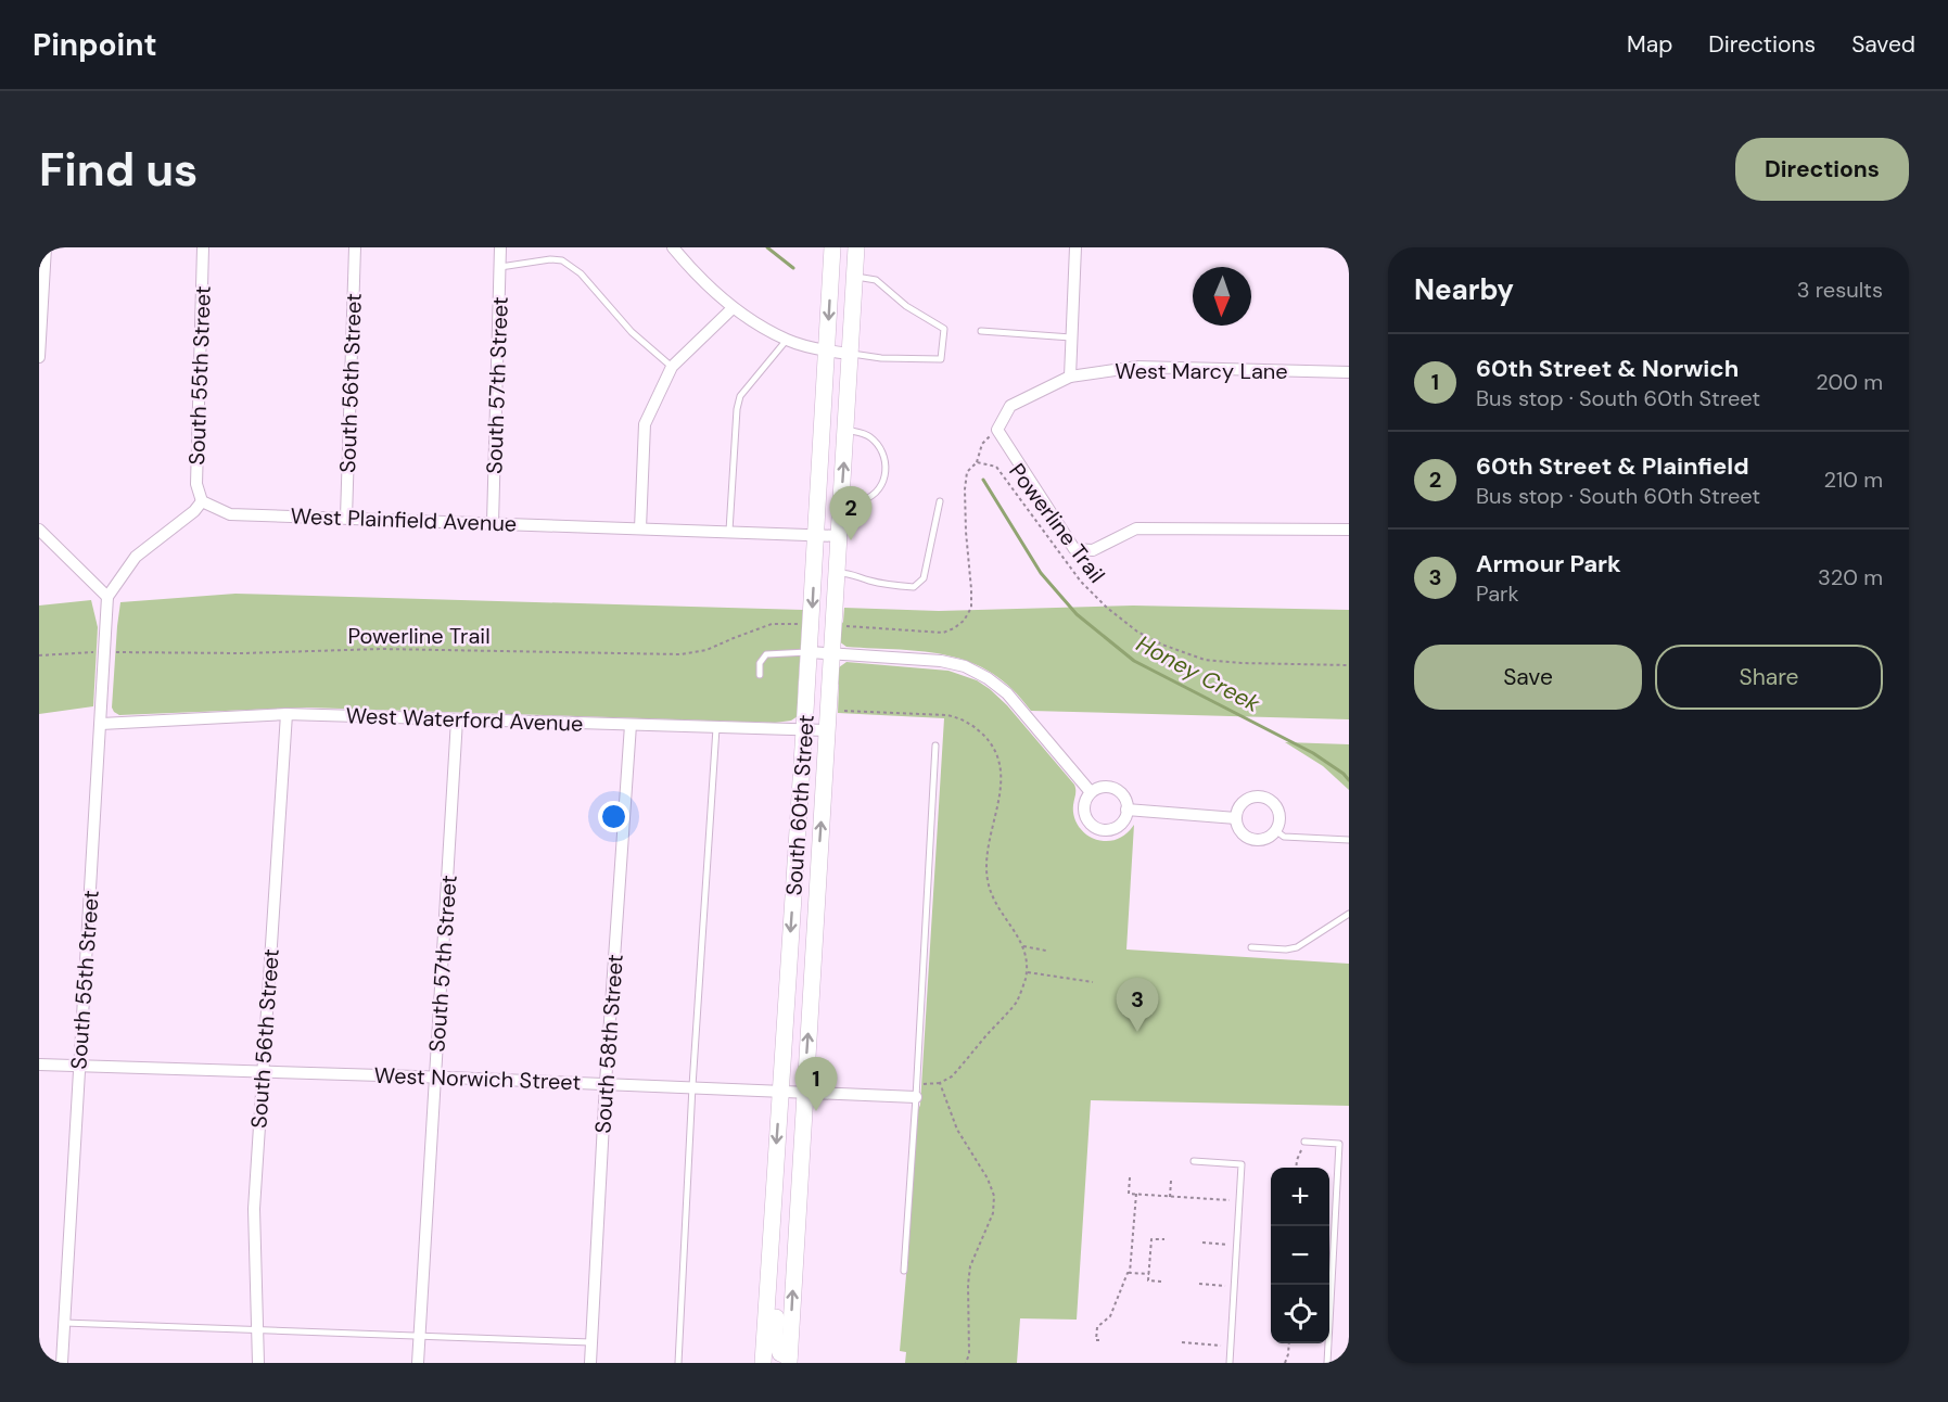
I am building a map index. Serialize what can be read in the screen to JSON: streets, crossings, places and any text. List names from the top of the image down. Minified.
{"streets":{"main road":["South 60th Street"],"street":["West Marcy Lane","South 55th Street","South 56th Street","South 57th Street","West Plainfield Avenue","West Waterford Avenue","South 58th Street","West Norwich Street"],"path":["Powerline Trail"]},"crossings":[["South 55th Street","West Plainfield Avenue"],["South 55th Street","Powerline Trail"],["South 55th Street","West Waterford Avenue"],["South 55th Street","West Norwich Street"],["South 56th Street","West Plainfield Avenue"],["South 56th Street","West Waterford Avenue"],["South 56th Street","West Norwich Street"],["South 57th Street","West Plainfield Avenue"],["South 57th Street","West Waterford Avenue"],["South 57th Street","West Norwich Street"],["West Plainfield Avenue","South 60th Street"],["West Waterford Avenue","South 60th Street"],["West Waterford Avenue","South 58th Street"],["South 60th Street","West Norwich Street"],["South 58th Street","West Norwich Street"]],"water":["Honey Creek"],"north":"bottom","page":{"header":"Pinpoint","nav":["Map","Directions","Saved"],"buttons":["Directions",["Save","Share"]],"title":"Find us","heading":["Nearby","3 results"],"list":[{"mark":"1","name":"60th Street & Norwich","note":"Bus stop · South 60th Street","value":"200 m"},{"mark":"2","name":"60th Street & Plainfield","note":"Bus stop · South 60th Street","value":"210 m"},{"mark":"3","name":"Armour Park","note":"Park","value":"320 m"}],"pins":["2","3","1"],"map_buttons":["+","−"]}}
